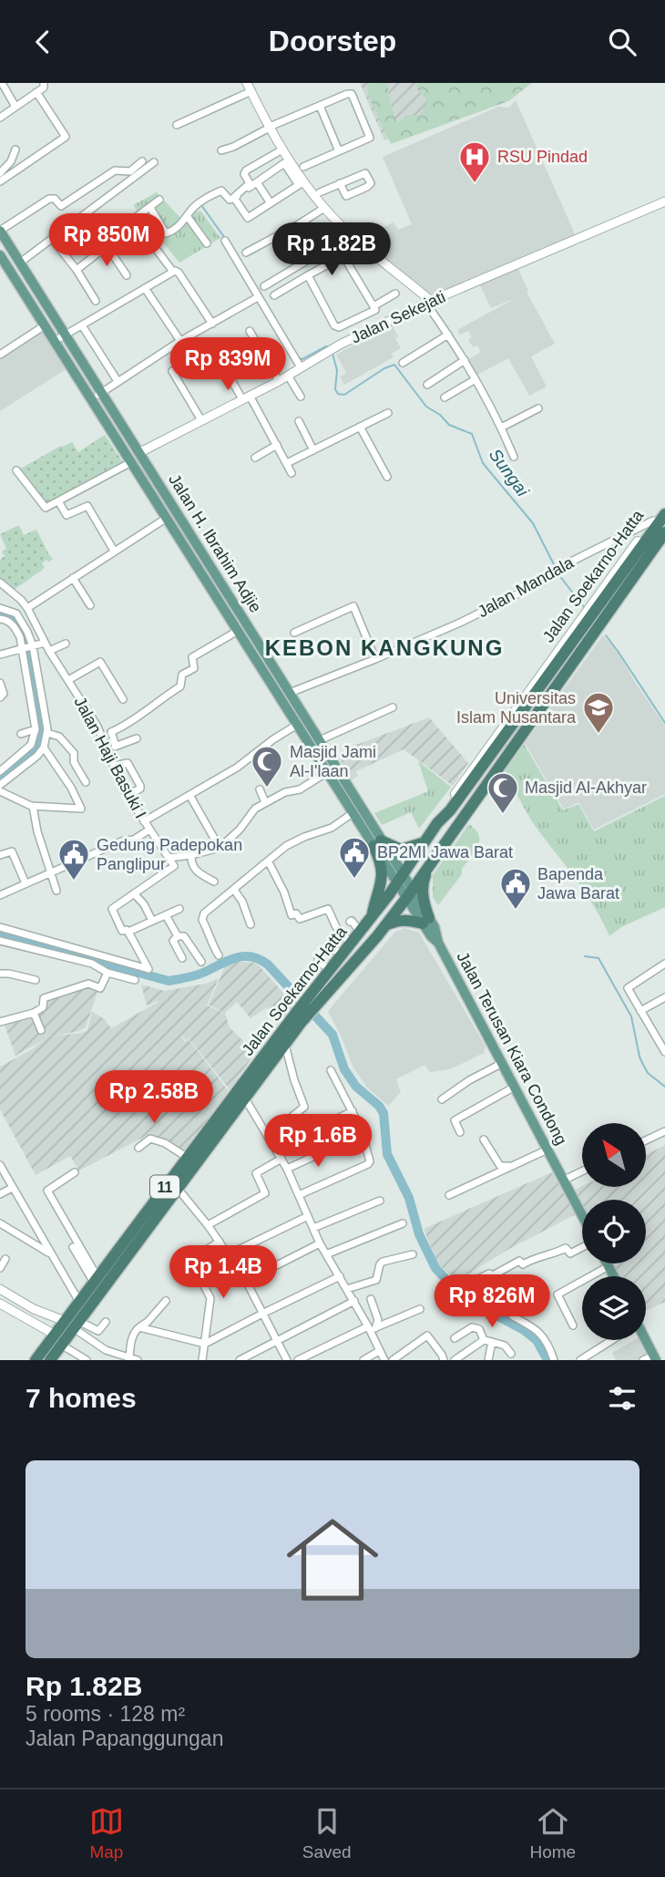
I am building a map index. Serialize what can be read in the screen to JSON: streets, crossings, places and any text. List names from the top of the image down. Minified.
{"streets":{"highway":["Jalan Soekarno-Hatta","11"],"main road":["Jalan H. Ibrahim Adjie","Jalan Terusan Kiara Condong"],"street":["Jalan Sekejati","Jalan Mandala","Jalan Haji Basuki I"]},"crossings":[["Jalan Sekejati","Jalan H. Ibrahim Adjie"],["Jalan H. Ibrahim Adjie","Jalan Soekarno-Hatta"],["Jalan H. Ibrahim Adjie","Jalan Mandala"],["Jalan H. Ibrahim Adjie","Jalan Terusan Kiara Condong"],["Jalan Soekarno-Hatta","Jalan Mandala"],["Jalan Soekarno-Hatta","Jalan Terusan Kiara Condong"]],"districts":["KEBON KANGKUNG"],"water":["Sungai"],"places":{"hospital":["RSU Pindad"],"school or university":["Universitas Islam Nusantara"],"mosque":["Masjid Jami Al-I'laan","Masjid Al-Akhyar"],"public building":["BP2MI Jawa Barat","Gedung Padepokan Panglipur","Bapenda Jawa Barat"]},"north":"top left","page":{"header":"Doorstep","price":["Rp 850M","Rp 1.82B","Rp 839M","Rp 2.58B","Rp 1.6B","Rp 1.4B","Rp 826M"],"heading":"7 homes","list":[{"name":"Rp 1.82B","note":"5 rooms · 128 m² · Jalan Papanggungan"}],"tabs":["Map","Saved","Home"]}}
